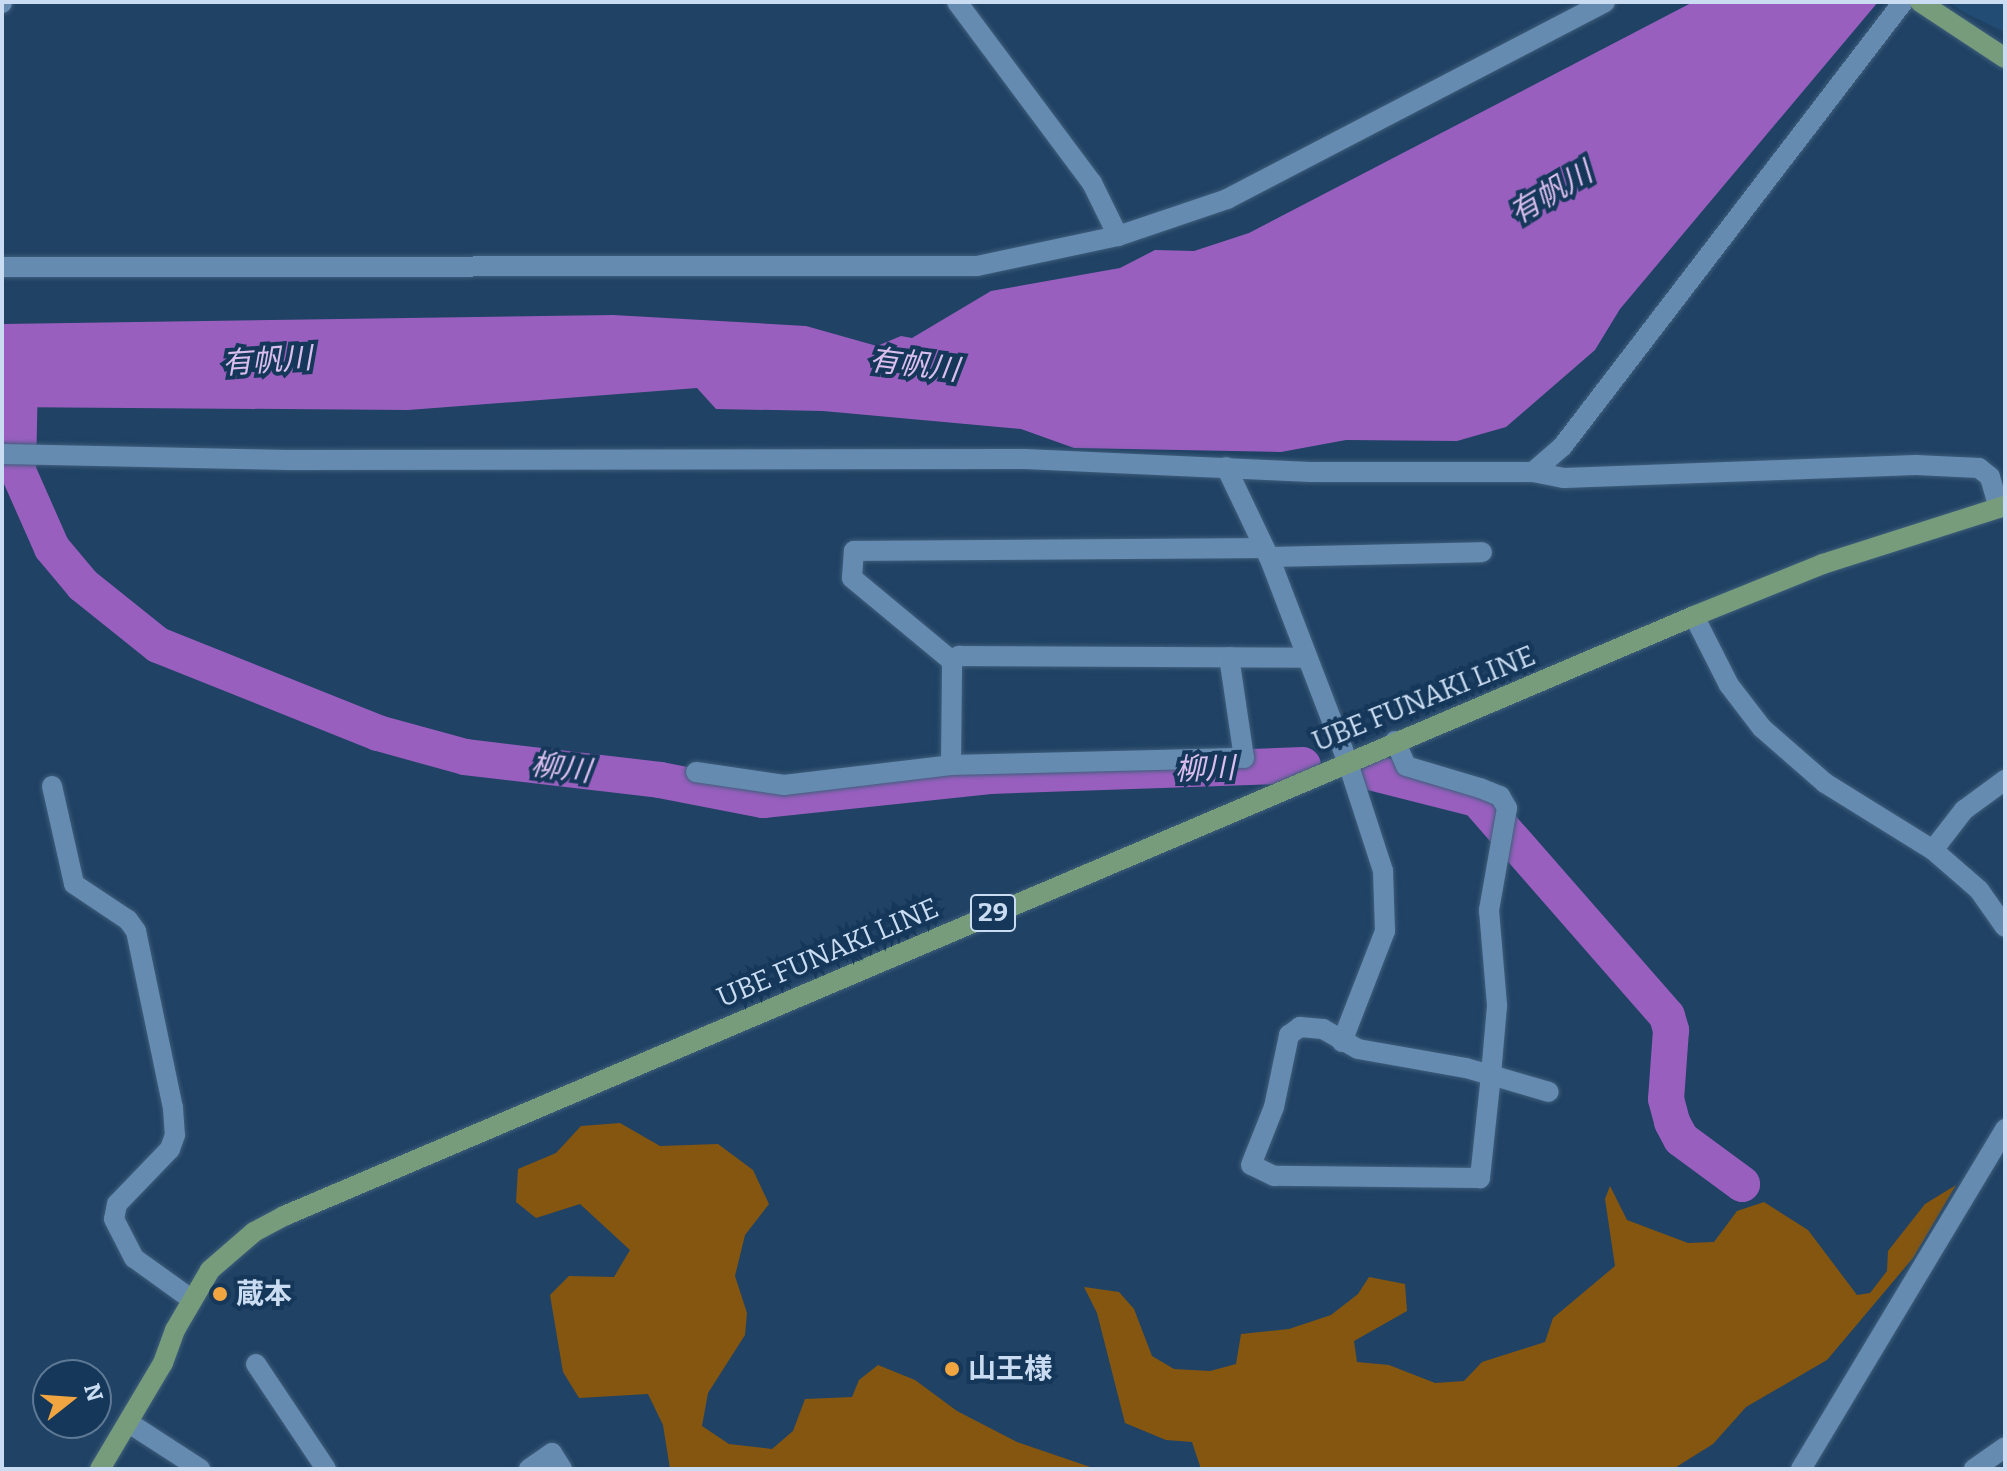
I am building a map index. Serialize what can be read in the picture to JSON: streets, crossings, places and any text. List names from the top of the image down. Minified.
{"streets":{"main road":["UBE FUNAKI LINE","29"]},"water":["有帆川","柳川"],"places":["蔵本","山王様"],"north":"right"}
